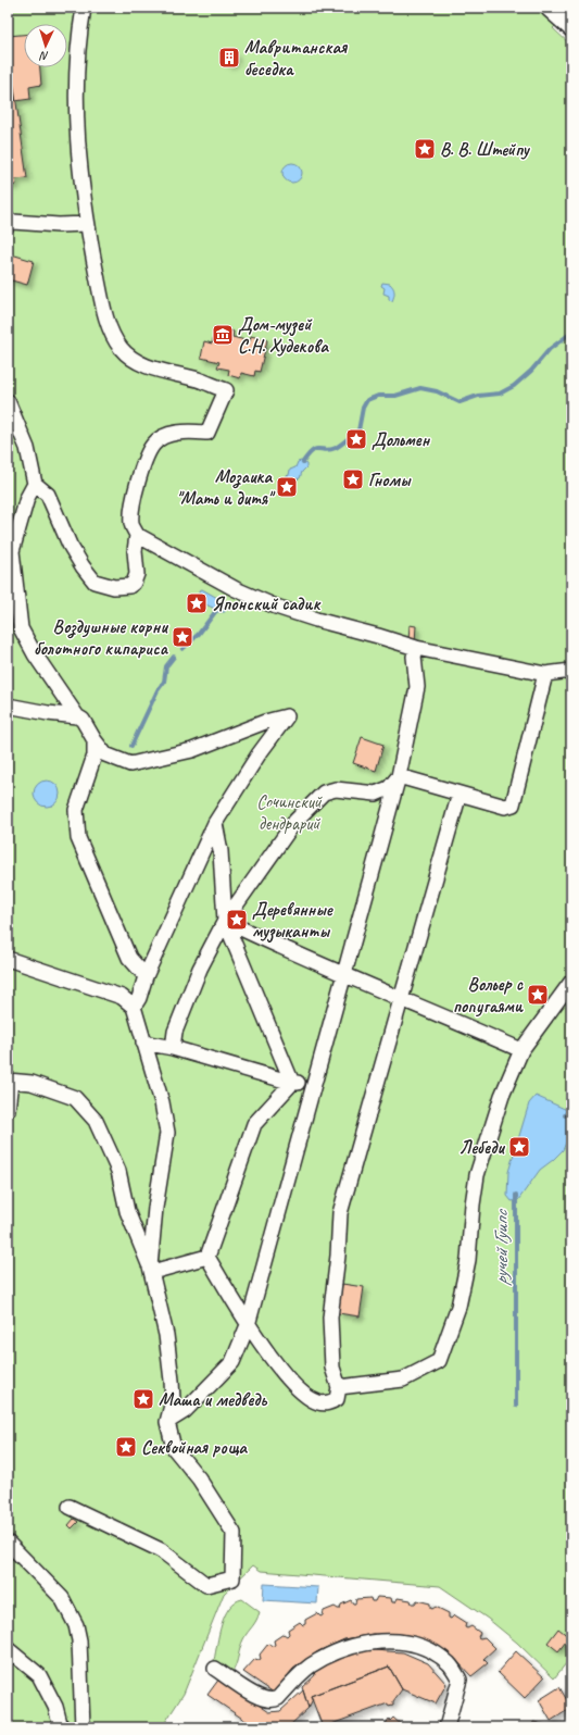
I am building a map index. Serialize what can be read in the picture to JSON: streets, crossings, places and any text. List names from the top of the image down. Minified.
{"water":["ручей Гуипс"],"parks":["Сочинский дендрарий"],"places":{"building":["Мавританская беседка"],"place":["В. В. Штейпу","Дольмен","Гномы","Мозаика \"Мать и дитя\"","Японский садик","Воздушные корни болотного кипариса","Деревянные музыканты","Вольер с попугаями","Лебеди","Маша и медведь","Секвойная роща"],"museum":["Дом-музей С.Н. Худекова"]},"north":"bottom"}
